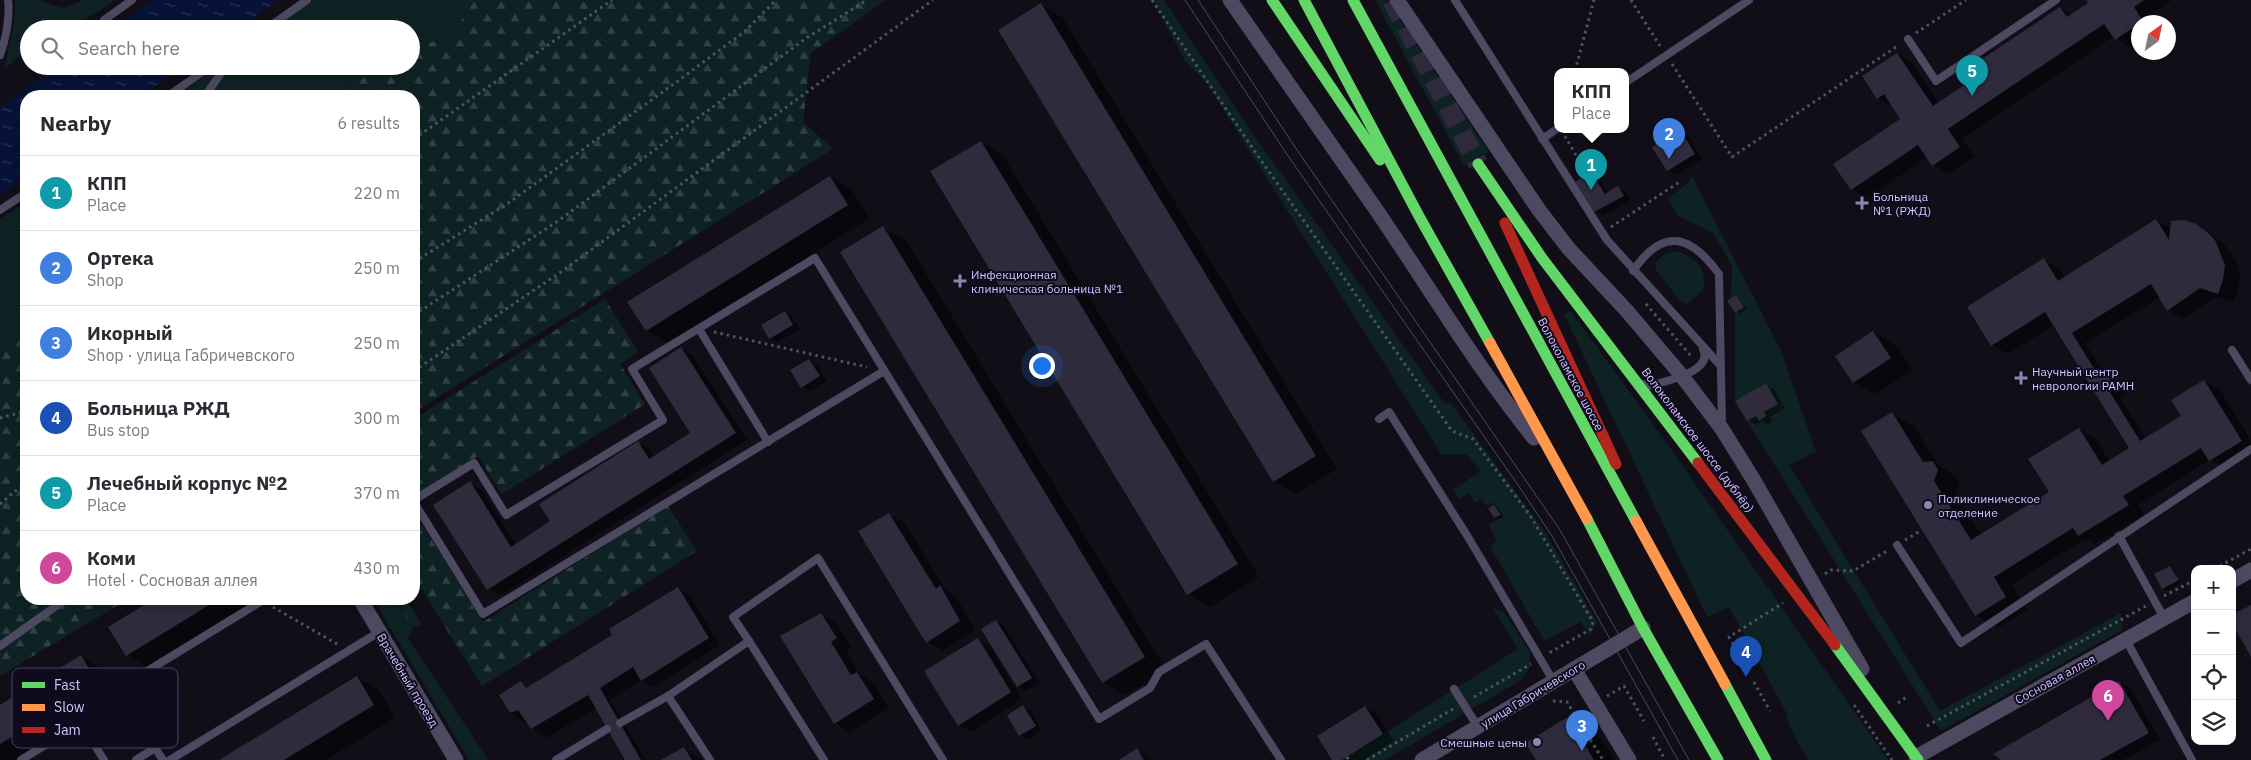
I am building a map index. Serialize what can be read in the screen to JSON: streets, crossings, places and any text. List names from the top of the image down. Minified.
{"streets":{"main road":["Волоколамское шоссе","Волоколамское шоссе (дублёр)"],"street":["Сосновая аллея","Врачебный проезд","улица Габричевского"]},"crossings":[["Волоколамское шоссе","Волоколамское шоссе (дублёр)"],["Волоколамское шоссе (дублёр)","Сосновая аллея"]],"places":{"health":["Больница №1 (РЖД)","Инфекционная клиническая больница №1","Научный центр неврологии РАМН"],"other":["Поликлиническое отделение","Смешные цены"]},"legend":["Fast","Slow","Jam"],"north":"top right","page":{"search":"Search here","pins":["5","2","1","4","6","3"],"popup":["КПП","Place"],"heading":["Nearby","6 results"],"list":[{"mark":"1","name":"КПП","note":"Place","value":"220 m"},{"mark":"2","name":"Ортека","note":"Shop","value":"250 m"},{"mark":"3","name":"Икорный","note":"Shop · улица Габричевского","value":"250 m"},{"mark":"4","name":"Больница РЖД","note":"Bus stop","value":"300 m"},{"mark":"5","name":"Лечебный корпус №2","note":"Place","value":"370 m"},{"mark":"6","name":"Коми","note":"Hotel · Сосновая аллея","value":"430 m"}],"map_buttons":["+","−"]}}
